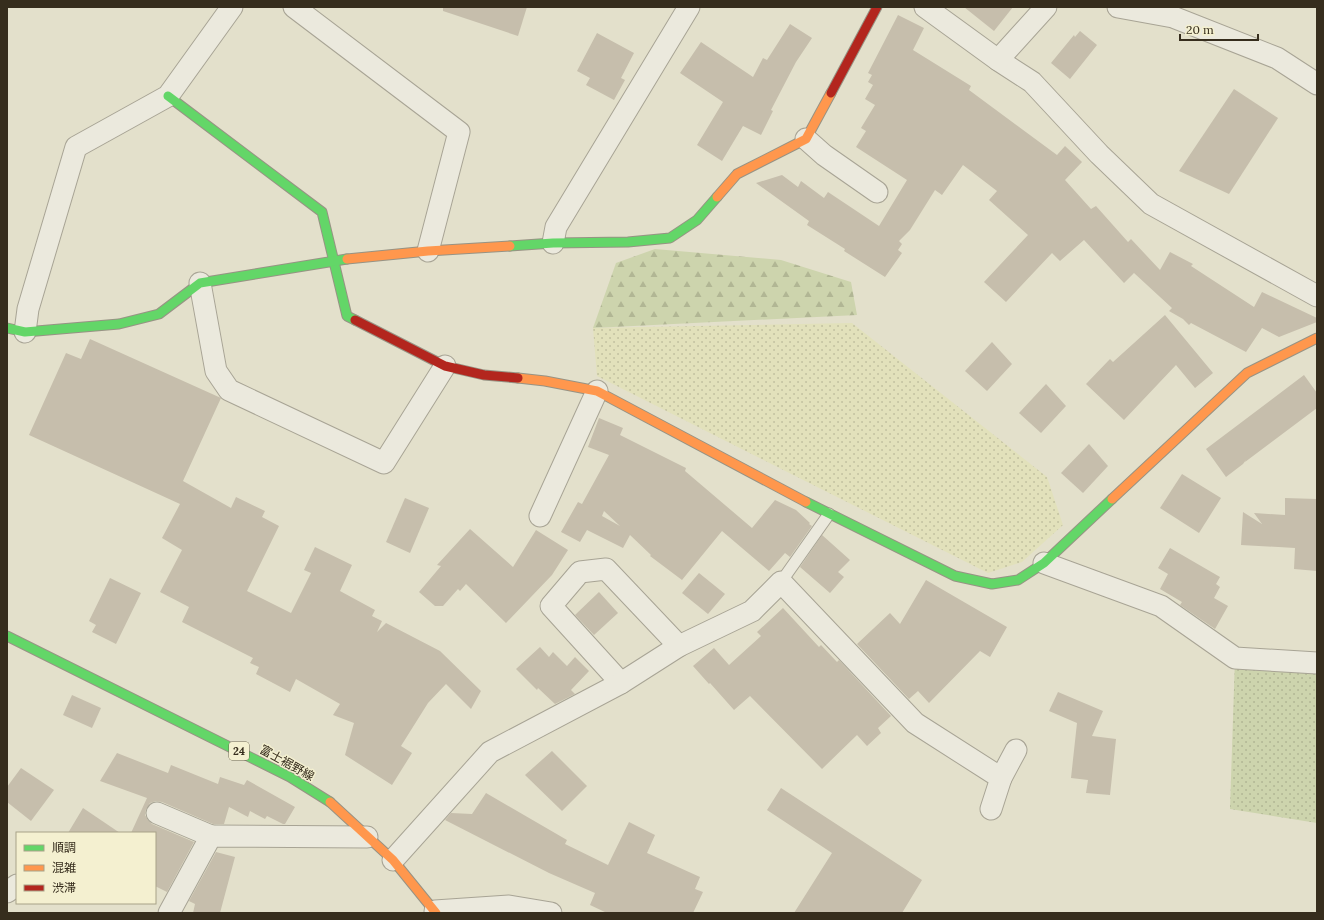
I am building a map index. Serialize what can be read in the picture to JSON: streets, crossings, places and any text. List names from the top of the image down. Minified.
{"streets":{"street":["24","富士裾野線"]},"legend":["順調","混雑","渋滞"],"scale_bar":"20 m"}
